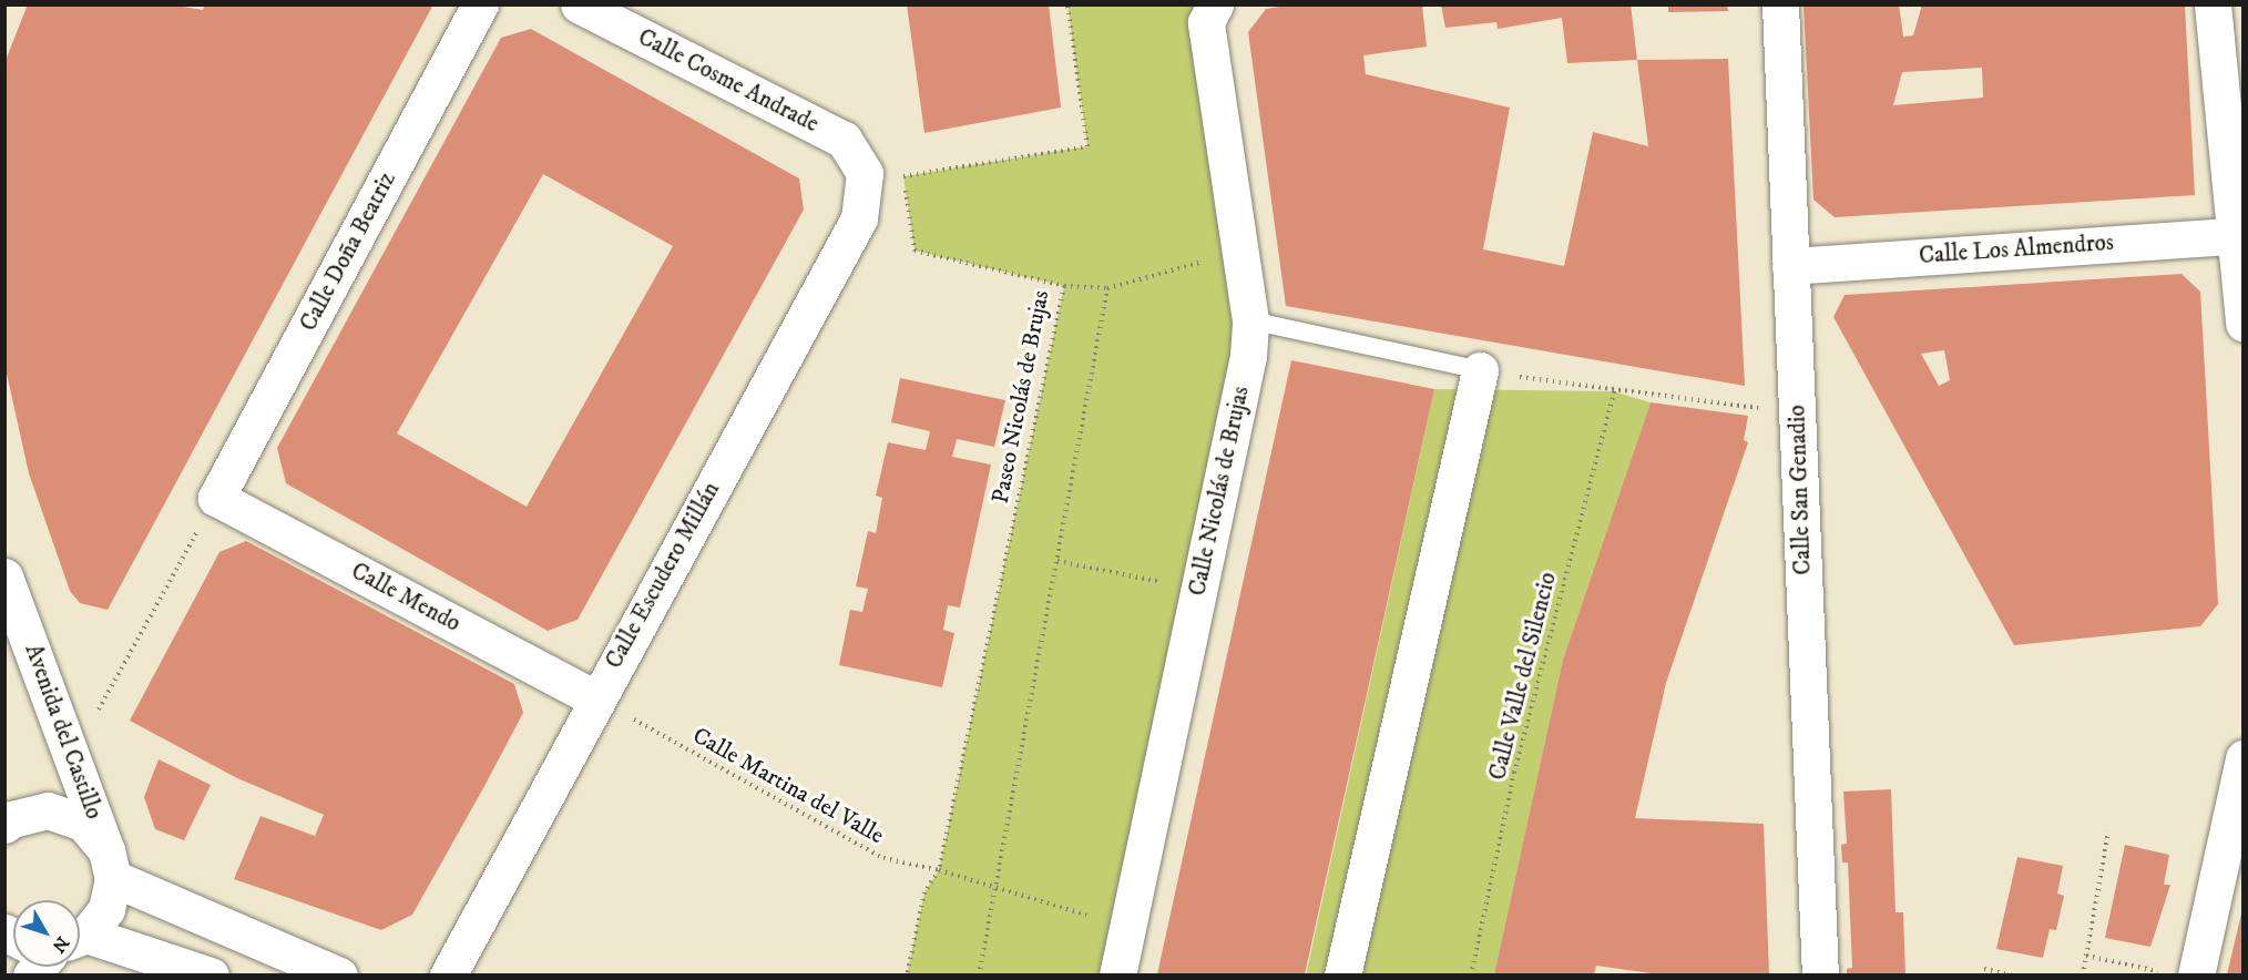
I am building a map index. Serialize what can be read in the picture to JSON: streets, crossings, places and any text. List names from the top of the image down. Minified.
{"streets":{"street":["Calle Cosme Andrade","Calle Los Almendros","Calle Doña Beatriz","Calle San Genadio","Calle Nicolás de Brujas","Calle Escudero Millán","Calle Mendo","Avenida del Castillo"],"path":["Paseo Nicolás de Brujas","Calle Valle del Silencio","Calle Martina del Valle"]},"crossings":[["Calle Cosme Andrade","Calle Escudero Millán"],["Calle Los Almendros","Calle San Genadio"],["Calle Doña Beatriz","Calle Mendo"],["Paseo Nicolás de Brujas","Calle Martina del Valle"],["Calle Nicolás de Brujas","Calle Martina del Valle"],["Calle Escudero Millán","Calle Mendo"],["Calle Escudero Millán","Calle Martina del Valle"],["Calle Mendo","Calle Martina del Valle"]],"north":"bottom right"}
